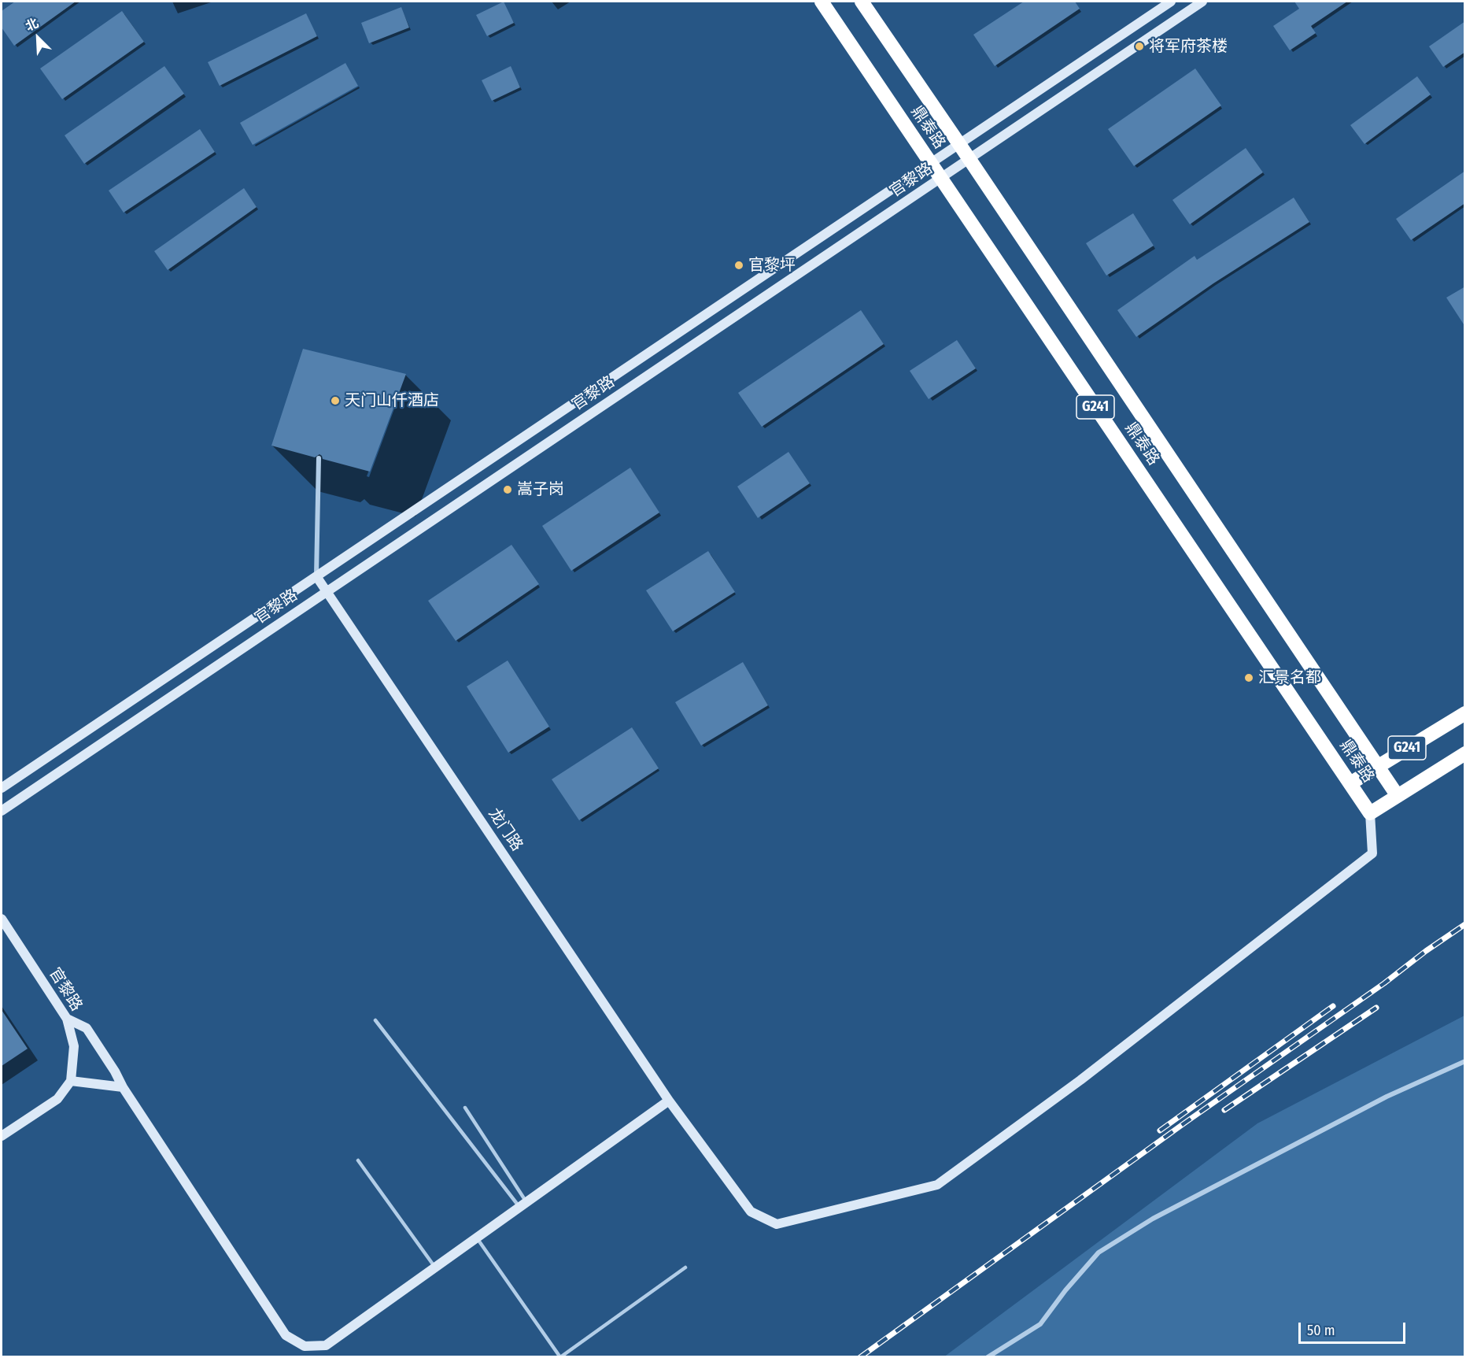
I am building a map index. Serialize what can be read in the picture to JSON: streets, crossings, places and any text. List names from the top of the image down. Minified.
{"streets":{"highway":["鼎泰路","G241"],"main road":["官黎路","龙门路"]},"crossings":[["鼎泰路","官黎路"],["鼎泰路","G241"],["鼎泰路","龙门路"],["官黎路","龙门路"],["G241","龙门路"]],"places":["将军府茶楼","官黎坪","天门山仟酒店","嵩子岗","汇景名都"],"scale_bar":"50 m","north":"top left"}
